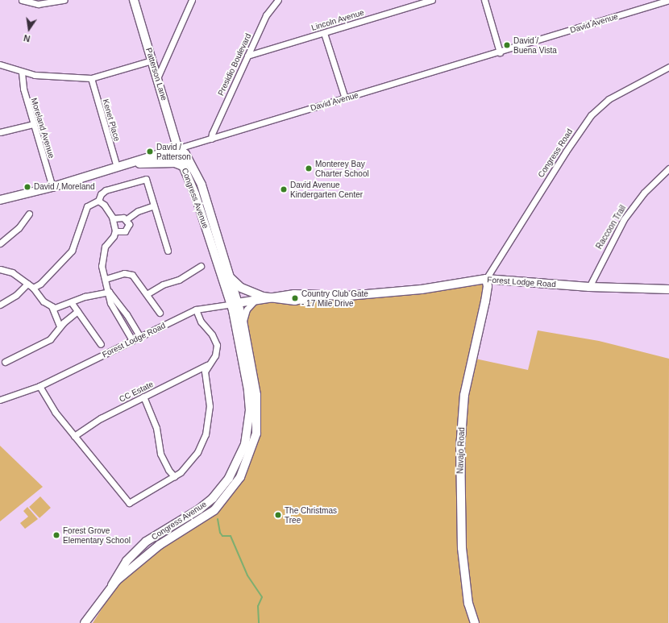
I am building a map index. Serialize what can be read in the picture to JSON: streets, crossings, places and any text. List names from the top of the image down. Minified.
{"streets":{"street":["Lincoln Avenue","David Avenue","Presidio Boulevard","Patterson Lane","Kenet Place","Moreland Avenue","Congress Road","Congress Avenue","Raccoon Trail","Forest Lodge Road","CC Estate","Navajo Road"]},"crossings":[["Lincoln Avenue","Presidio Boulevard"],["David Avenue","Presidio Boulevard"],["David Avenue","Patterson Lane"],["David Avenue","Kenet Place"],["David Avenue","Moreland Avenue"],["David Avenue","Congress Avenue"],["Patterson Lane","Congress Avenue"],["Congress Road","Forest Lodge Road"],["Congress Road","Navajo Road"],["Congress Avenue","Forest Lodge Road"],["Raccoon Trail","Forest Lodge Road"],["Forest Lodge Road","Navajo Road"]],"places":["David / Buena Vista","David / Patterson","Monterey Bay Charter School","David / Moreland","David Avenue Kindergarten Center","Country Club Gate - 17 Mile Drive","The Christmas Tree","Forest Grove Elementary School"],"north":"bottom"}
